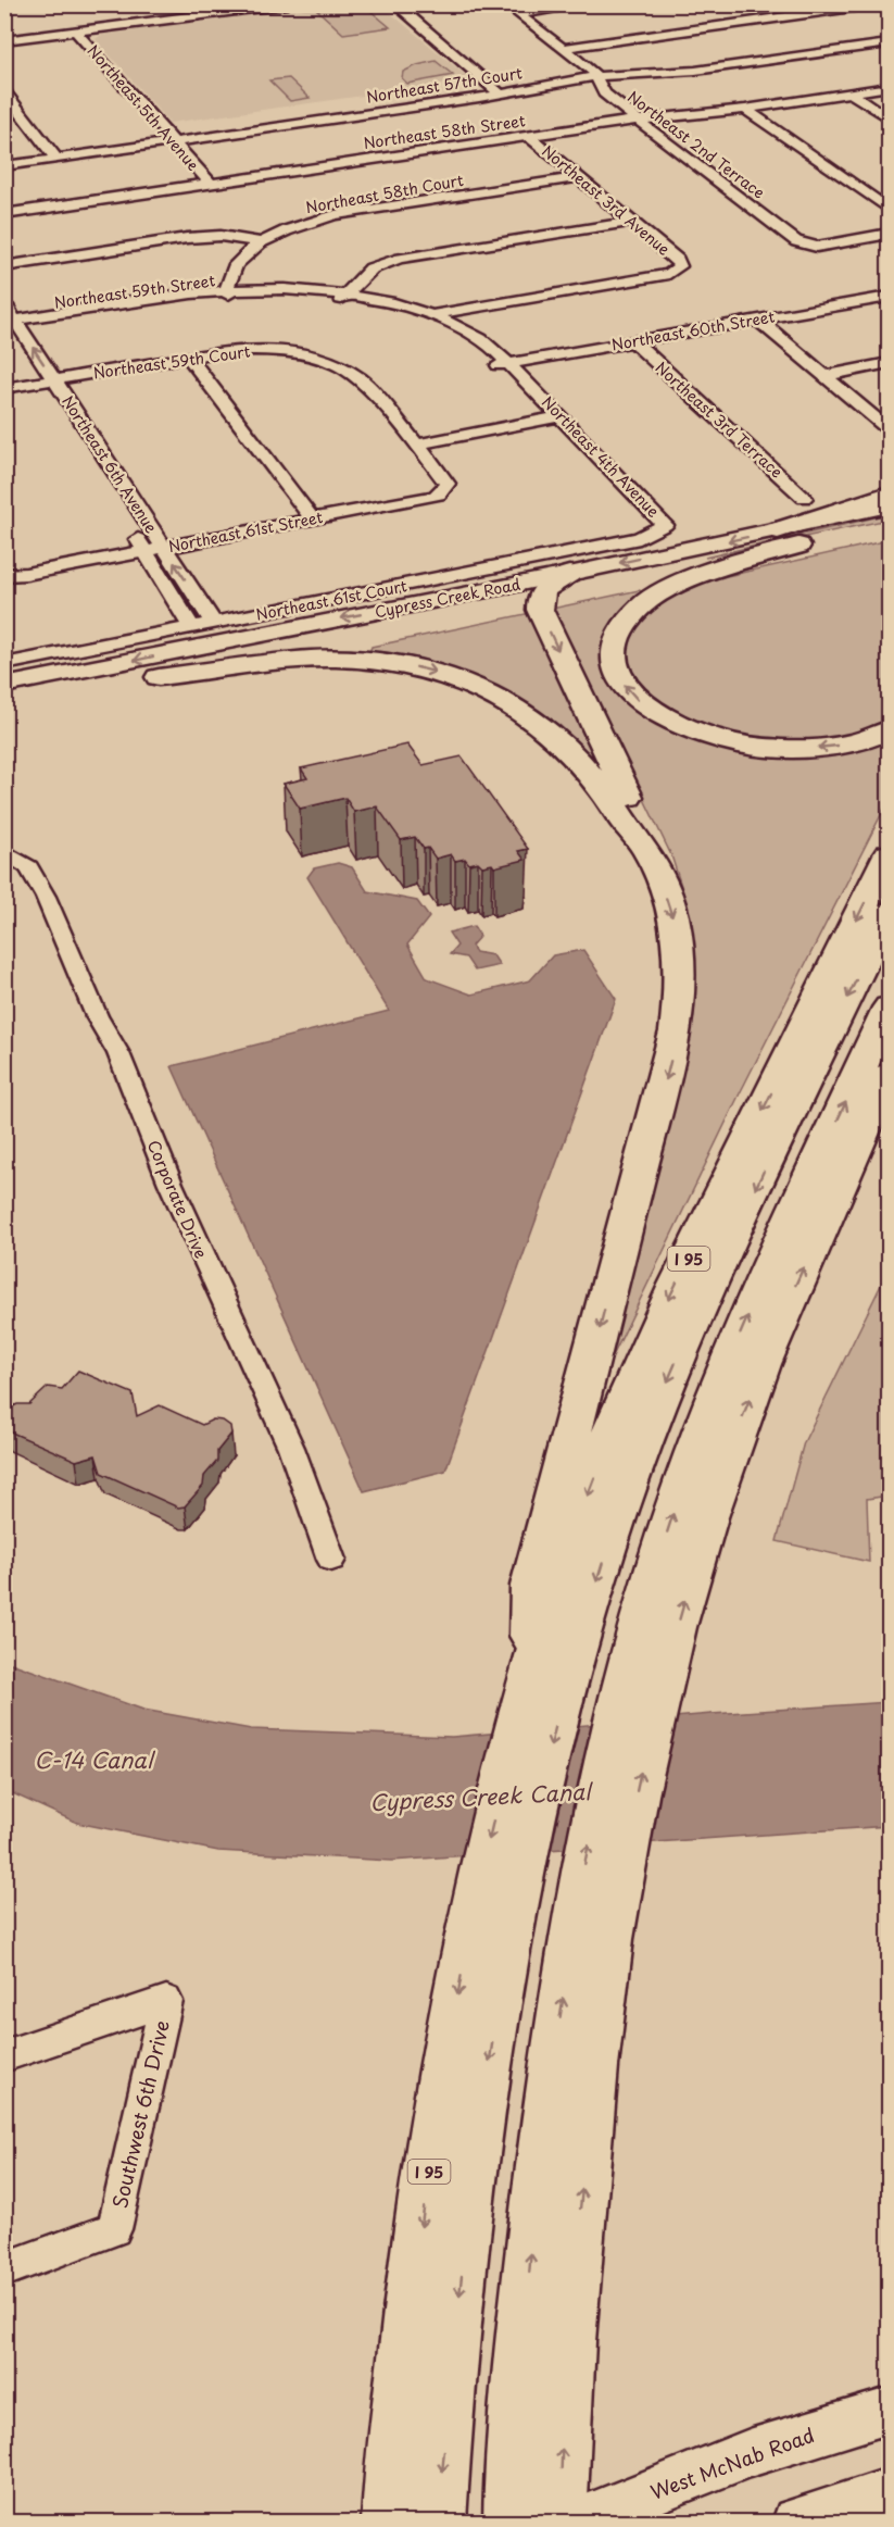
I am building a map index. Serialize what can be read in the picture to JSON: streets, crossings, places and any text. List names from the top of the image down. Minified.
{"streets":{"highway":["I 95"],"main road":["Cypress Creek Road","West McNab Road"],"street":["Northeast 57th Court","Northeast 5th Avenue","Northeast 58th Street","Northeast 2nd Terrace","Northeast 58th Court","Northeast 3rd Avenue","Northeast 59th Street","Northeast 60th Street","Northeast 59th Court","Northeast 3rd Terrace","Northeast 4th Avenue","Northeast 6th Avenue","Northeast 61st Street","Northeast 61st Court","Corporate Drive","Southwest 6th Drive"]},"crossings":[["Northeast 57th Court","Northeast 5th Avenue"],["Northeast 57th Court","Northeast 2nd Terrace"],["Northeast 5th Avenue","Northeast 58th Street"],["Northeast 58th Street","Northeast 2nd Terrace"],["Northeast 58th Street","Northeast 3rd Avenue"],["Northeast 58th Court","Northeast 3rd Avenue"],["Northeast 3rd Avenue","Northeast 4th Avenue"],["Northeast 59th Street","Northeast 4th Avenue"],["Northeast 59th Street","Northeast 6th Avenue"],["Northeast 60th Street","Northeast 3rd Terrace"],["Northeast 60th Street","Northeast 4th Avenue"],["Northeast 59th Court","Northeast 6th Avenue"],["Northeast 59th Court","Northeast 61st Street"],["Northeast 4th Avenue","Northeast 61st Court"],["Northeast 6th Avenue","Northeast 61st Street"],["Northeast 6th Avenue","Northeast 61st Court"]],"water":["C-14 Canal","Cypress Creek Canal"]}
